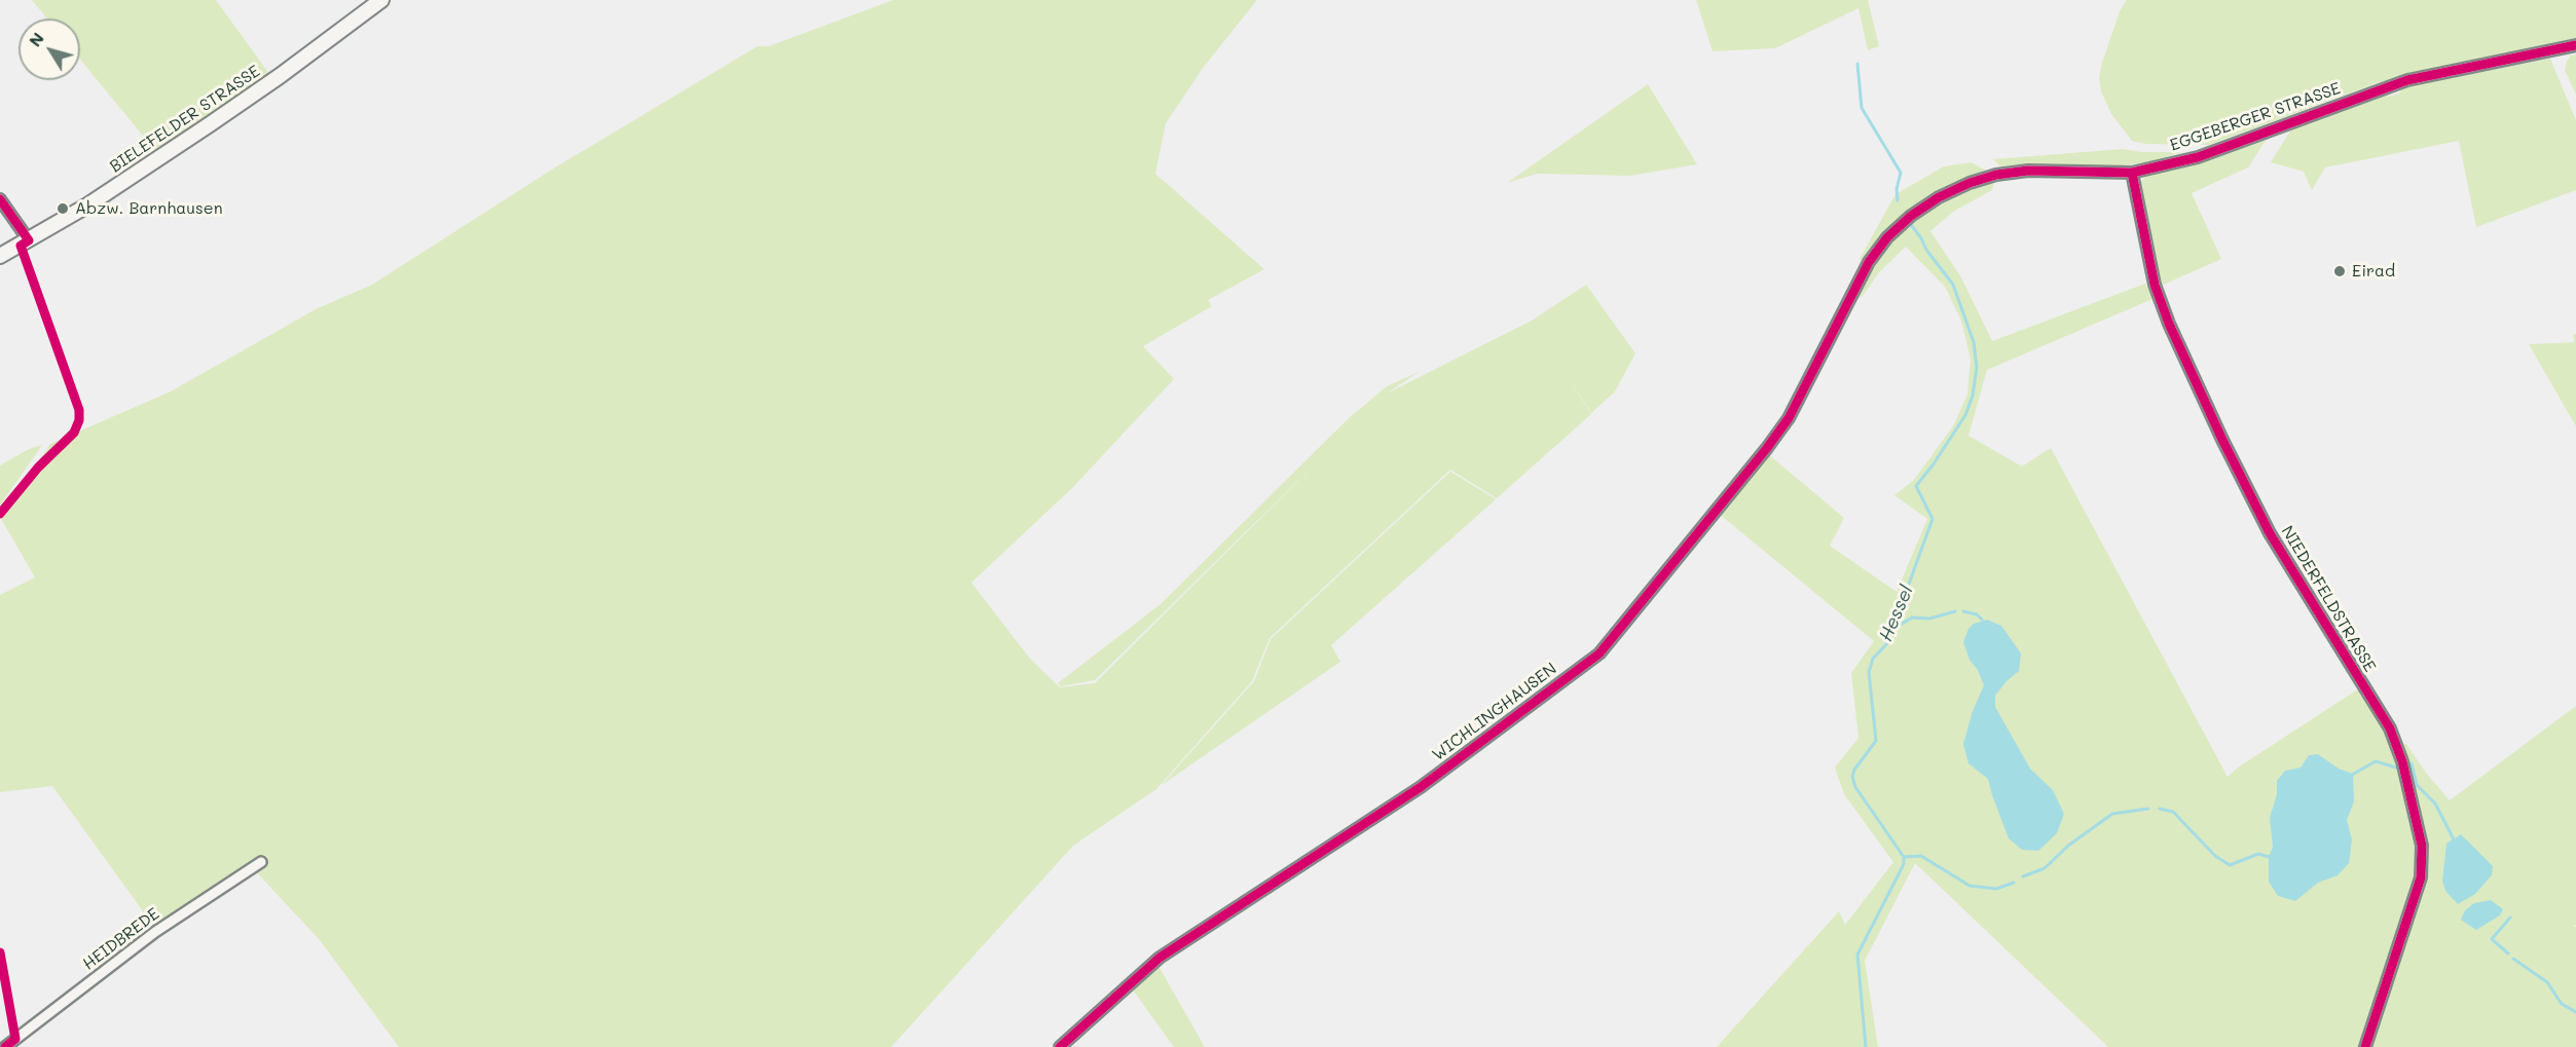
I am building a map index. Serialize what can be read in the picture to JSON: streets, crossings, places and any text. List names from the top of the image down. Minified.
{"streets":{"main road":["BIELEFELDER STRASSE"],"street":["EGGEBERGER STRASSE","NIEDERFELDSTRASSE","WICHLINGHAUSEN","HEIDBREDE"]},"crossings":[["EGGEBERGER STRASSE","NIEDERFELDSTRASSE"],["EGGEBERGER STRASSE","WICHLINGHAUSEN"]],"water":["Hessel"],"places":["Abzw. Barnhausen","Eirad"],"north":"top left"}
